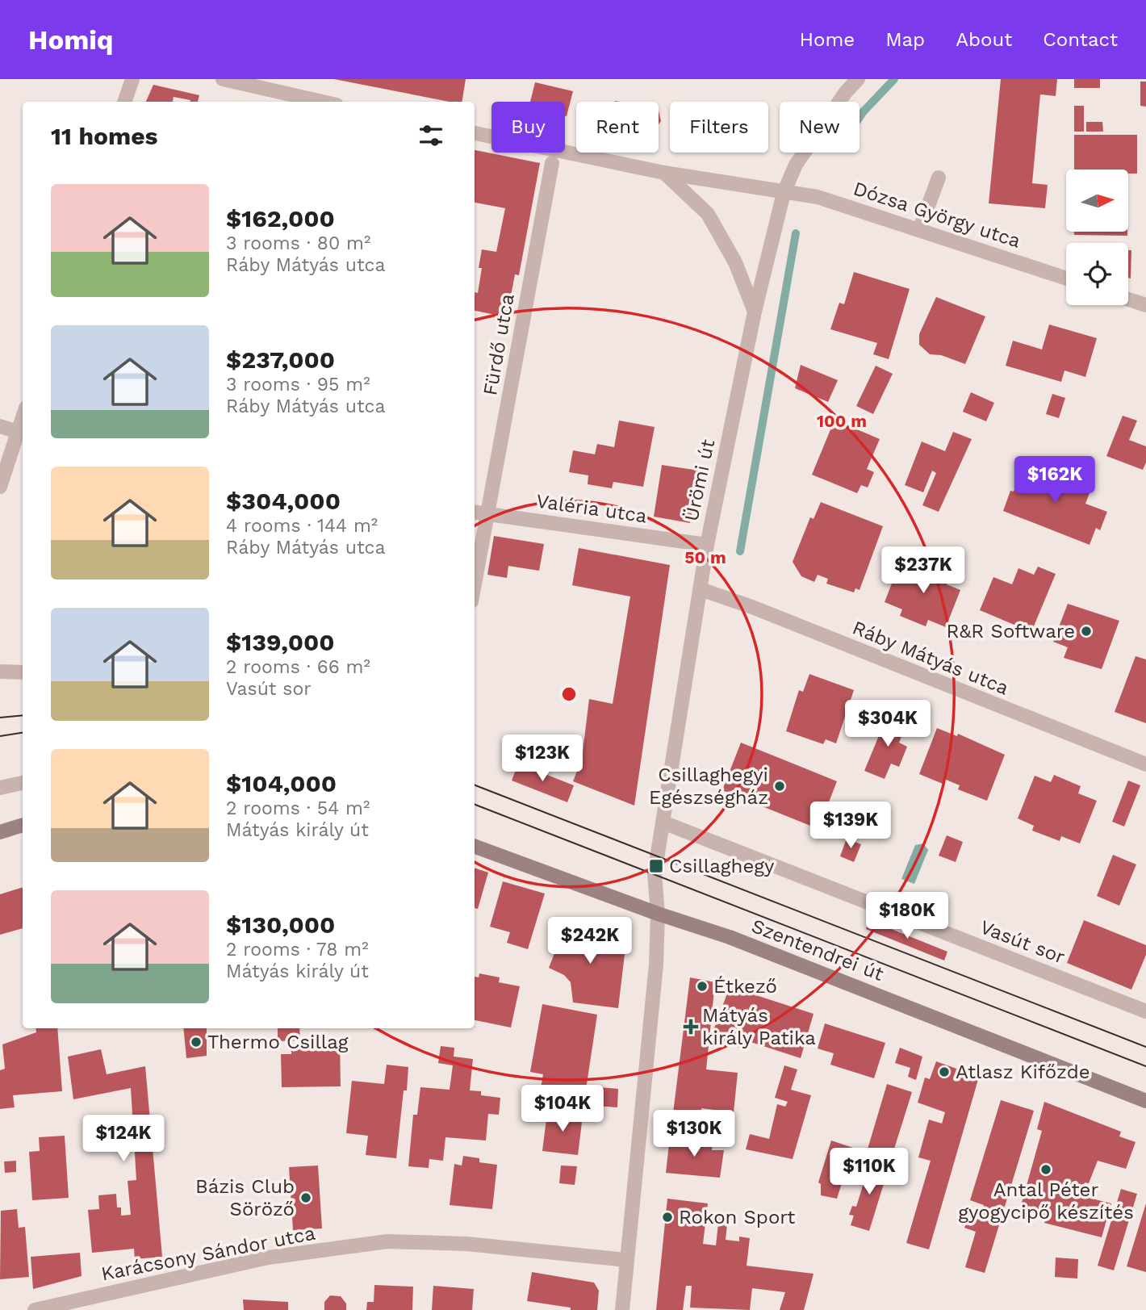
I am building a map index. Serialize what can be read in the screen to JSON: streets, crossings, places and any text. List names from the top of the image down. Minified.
{"streets":{"main road":["Szentendrei út"],"street":["Dózsa György utca","Fürdő utca","Ürömi út","Valéria utca","Ráby Mátyás utca","Vasút sor","Karácsony Sándor utca"]},"crossings":[["Dózsa György utca","Ürömi út"],["Fürdő utca","Valéria utca"],["Ürömi út","Valéria utca"],["Ürömi út","Ráby Mátyás utca"],["Ürömi út","Vasút sor"],["Ürömi út","Szentendrei út"],["Ürömi út","Karácsony Sándor utca"]],"places":{"other":["R&R Software","Csillaghegyi Egészségház","Étkező","Thermo Csillag","Atlasz Kifőzde","Antal Péter gyogycipő készítés","Bázis Club Söröző","Rokon Sport"],"transit":["Csillaghegy"],"health":["Mátyás király Patika"]},"north":"right","page":{"header":"Homiq","nav":["Home","Map","About","Contact"],"chip":["Buy","Rent","Filters","New"],"heading":"11 homes","list":[{"name":"$162,000","note":"3 rooms · 80 m² · Ráby Mátyás utca"},{"name":"$237,000","note":"3 rooms · 95 m² · Ráby Mátyás utca"},{"name":"$304,000","note":"4 rooms · 144 m² · Ráby Mátyás utca"},{"name":"$139,000","note":"2 rooms · 66 m² · Vasút sor"},{"name":"$104,000","note":"2 rooms · 54 m² · Mátyás király út"},{"name":"$130,000","note":"2 rooms · 78 m² · Mátyás király út"}],"price":["$162K","$237K","$304K","$123K","$139K","$180K","$242K","$104K","$130K","$124K","$110K"]},"rings":["100 m","50 m"]}
